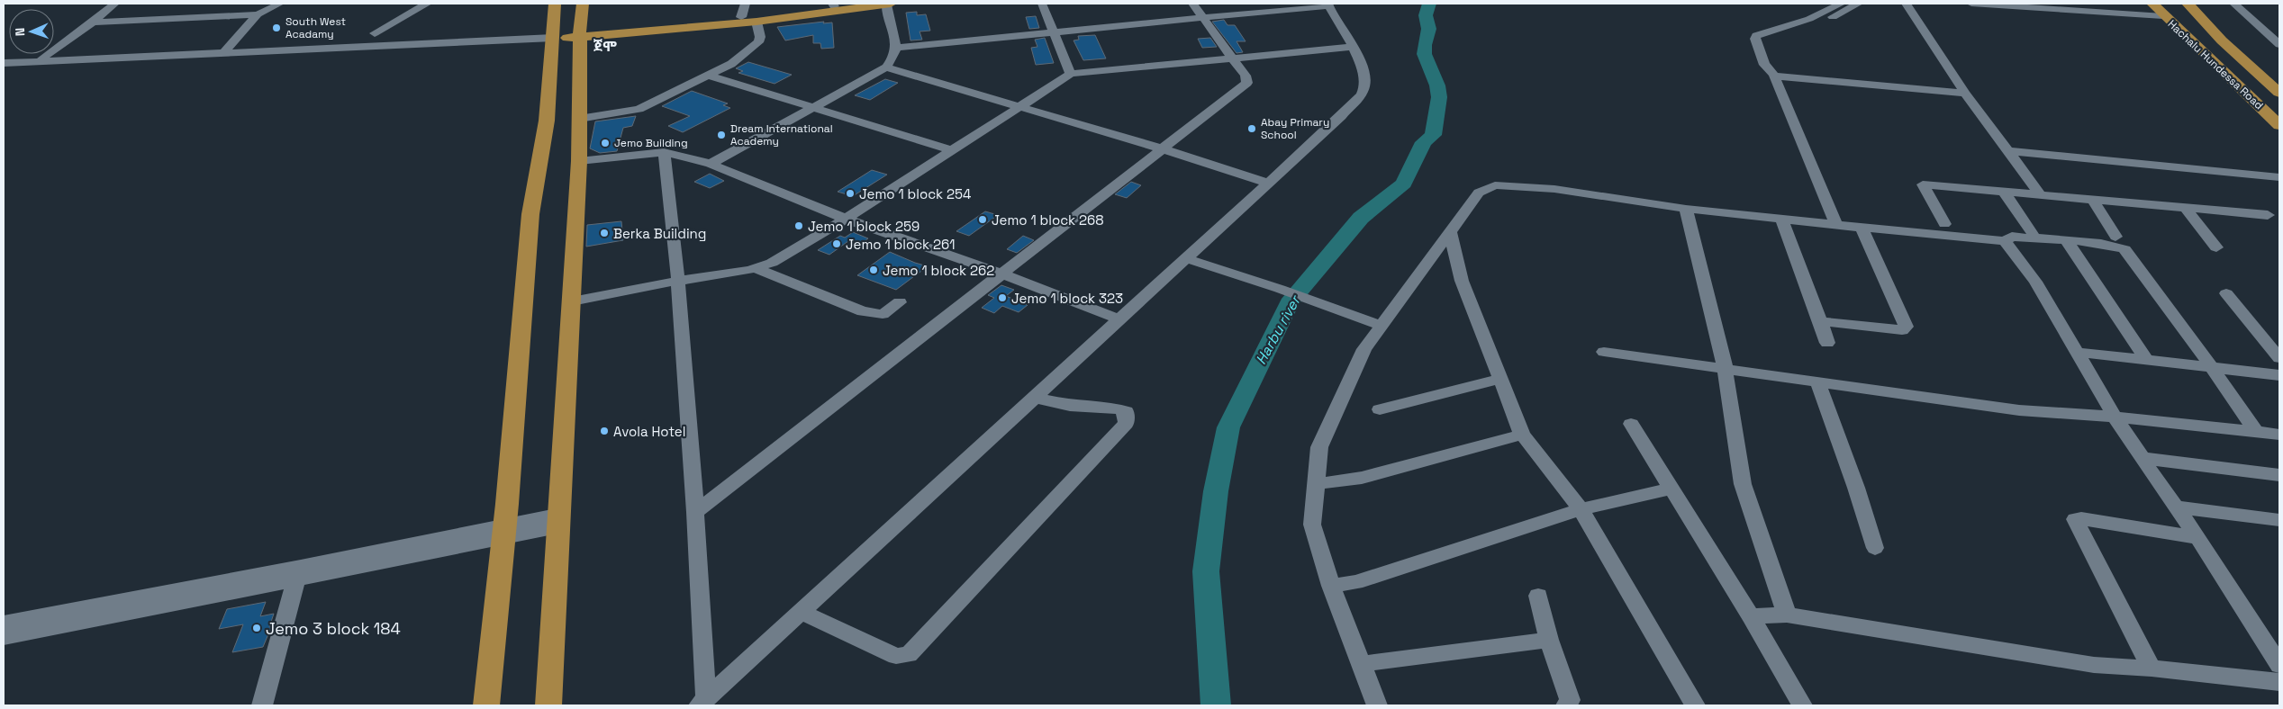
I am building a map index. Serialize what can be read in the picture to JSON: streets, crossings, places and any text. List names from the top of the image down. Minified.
{"streets":{"main road":["Hachalu Hundessa Road"]},"districts":["ጀሞ"],"water":["Harbu river"],"places":["South West Acadamy","Abay Primary School","Dream International Academy","Jemo Building","Jemo 1 block 254","Jemo 1 block 268","Jemo 1 block 259","Berka Building","Jemo 1 block 261","Jemo 1 block 262","Jemo 1 block 323","Avola Hotel","Jemo 3 block 184"],"north":"left"}
